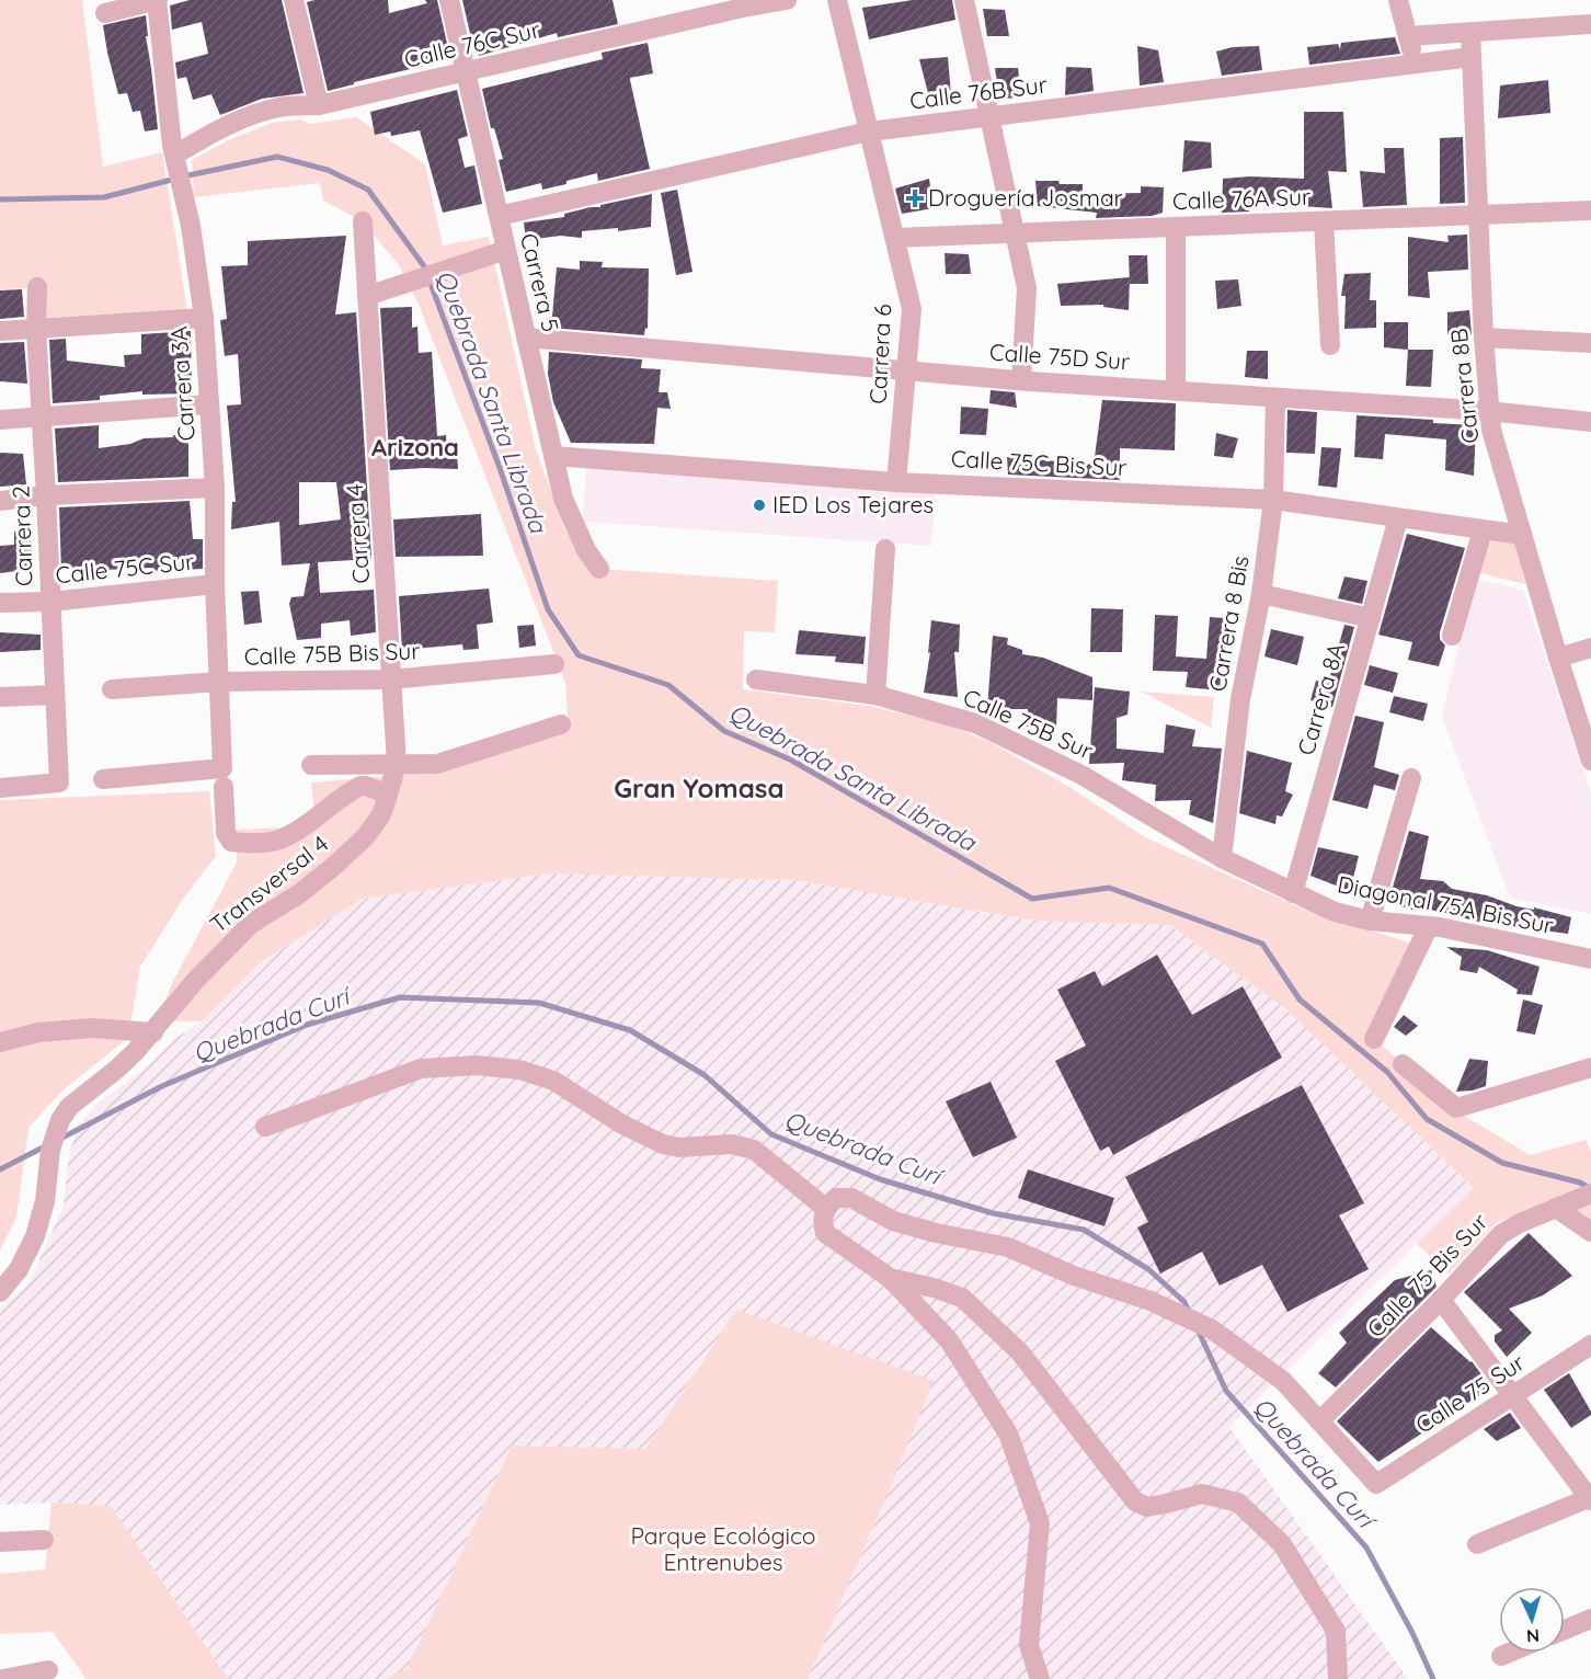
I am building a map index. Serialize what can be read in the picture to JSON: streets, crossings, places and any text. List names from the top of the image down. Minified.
{"streets":{"street":["Calle 76C Sur","Calle 76B Sur","Calle 76A Sur","Carrera 5","Carrera 6","Calle 75D Sur","Carrera 3A","Carrera 8B","Calle 75C Bis Sur","Carrera 4","Carrera 2","Calle 75C Sur","Carrera 8 Bis","Calle 75B Bis Sur","Carrera 8A","Calle 75B Sur","Transversal 4","Diagonal 75A Bis Sur","Calle 75 Bis Sur","Calle 75 Sur"]},"crossings":[["Calle 76C Sur","Carrera 5"],["Calle 76C Sur","Carrera 3A"],["Calle 76B Sur","Carrera 5"],["Calle 76B Sur","Carrera 6"],["Calle 76B Sur","Carrera 8B"],["Calle 76A Sur","Carrera 6"],["Calle 76A Sur","Carrera 8B"],["Carrera 5","Calle 75D Sur"],["Carrera 5","Calle 75C Bis Sur"],["Carrera 6","Calle 75D Sur"],["Carrera 6","Calle 75C Bis Sur"],["Calle 75D Sur","Carrera 8B"],["Calle 75D Sur","Carrera 8 Bis"],["Carrera 3A","Calle 75C Sur"],["Carrera 3A","Calle 75B Bis Sur"],["Carrera 3A","Transversal 4"],["Carrera 8B","Calle 75C Bis Sur"],["Calle 75C Bis Sur","Carrera 8 Bis"],["Calle 75C Bis Sur","Carrera 8A"],["Carrera 4","Calle 75B Bis Sur"],["Carrera 4","Transversal 4"],["Carrera 2","Calle 75C Sur"],["Carrera 8 Bis","Calle 75B Sur"],["Carrera 8 Bis","Diagonal 75A Bis Sur"],["Carrera 8A","Diagonal 75A Bis Sur"],["Calle 75B Sur","Diagonal 75A Bis Sur"],["Calle 75 Bis Sur","Calle 75 Sur"]],"districts":["Arizona","Gran Yomasa"],"water":["Quebrada Santa Librada","Quebrada Curí"],"parks":["Parque Ecológico Entrenubes"],"places":{"health":["Droguería Josmar"],"other":["IED Los Tejares"]},"north":"bottom"}
